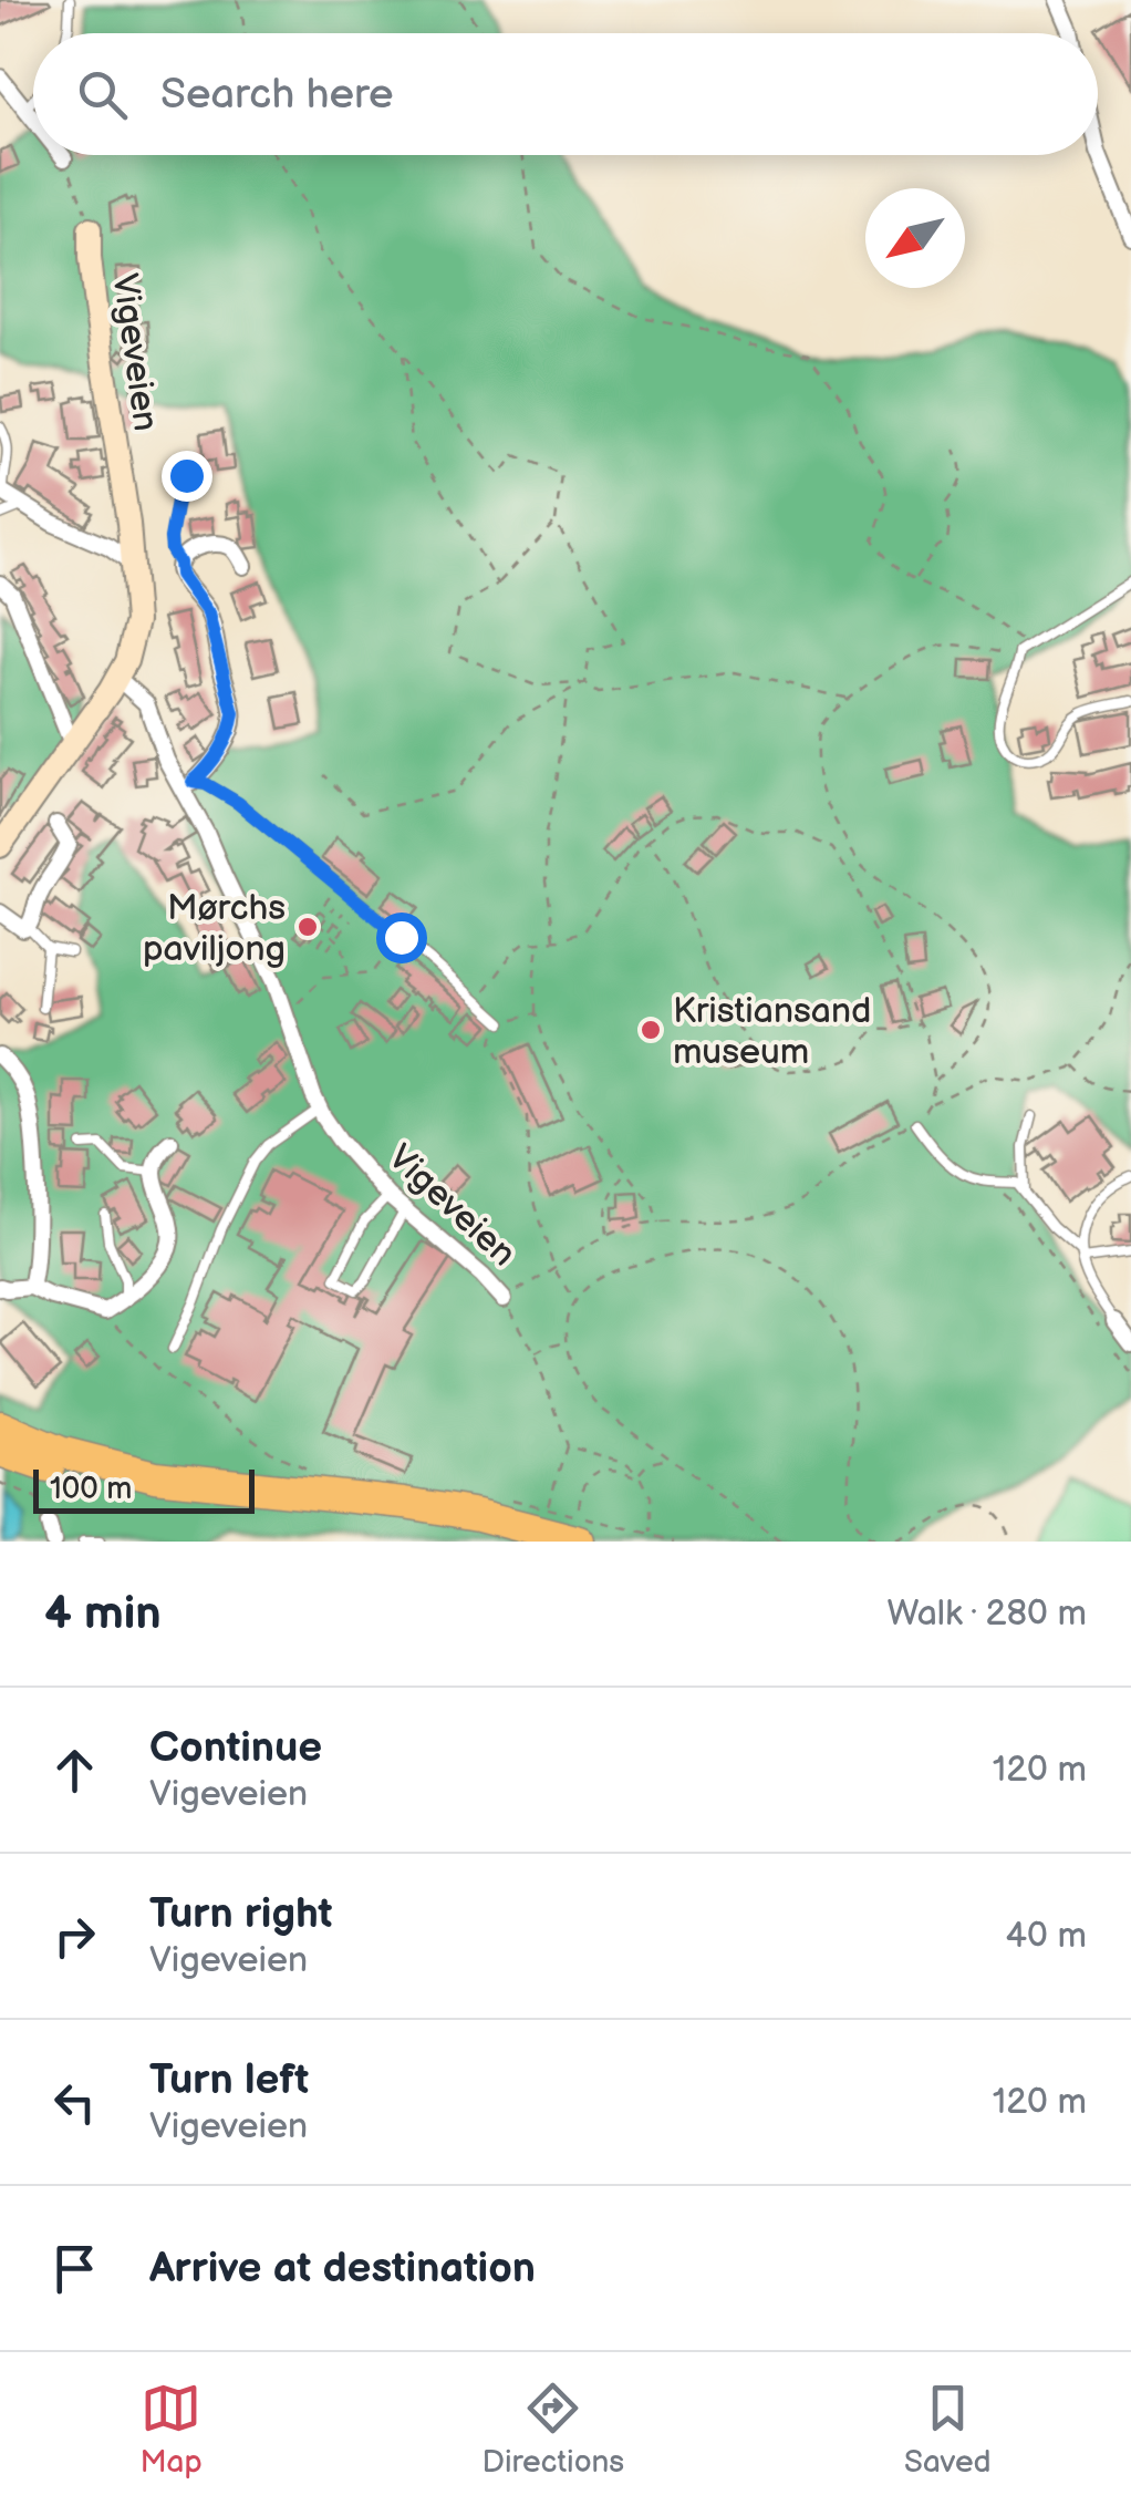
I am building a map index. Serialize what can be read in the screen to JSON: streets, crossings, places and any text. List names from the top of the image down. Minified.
{"streets":{"street":["Vigeveien"]},"places":["Mørchs paviljong","Kristiansand museum"],"scale_bar":"100 m","north":"bottom left","page":{"search":"Search here","scale":"100 m","heading":["4 min","Walk · 280 m"],"list":[["Continue","Vigeveien","120 m"],["Turn right","Vigeveien","40 m"],["Turn left","Vigeveien","120 m"],"Arrive at destination"],"nav":["Map","Directions","Saved"]}}
